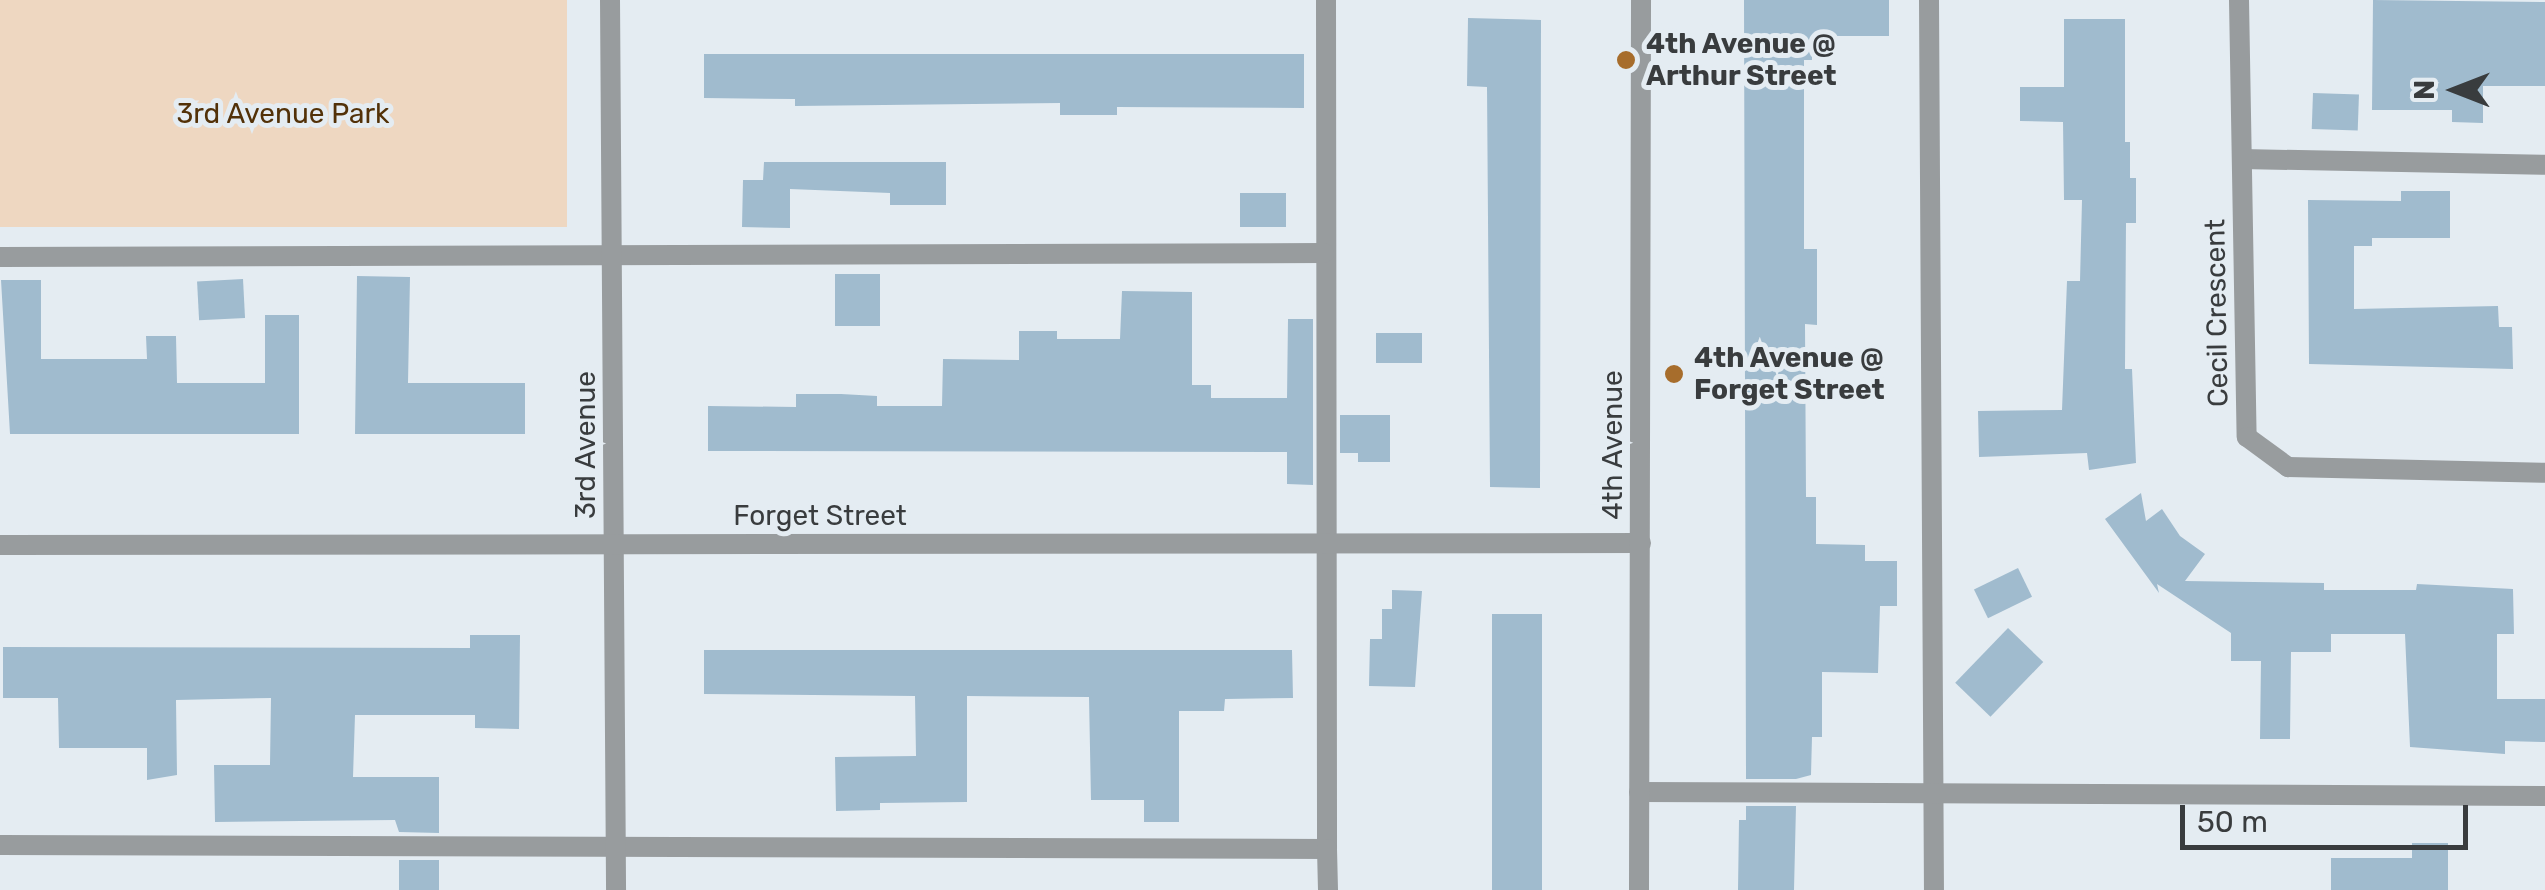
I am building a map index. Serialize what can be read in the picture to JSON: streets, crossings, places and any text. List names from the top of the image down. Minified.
{"streets":{"street":["Cecil Crescent","3rd Avenue","4th Avenue","Forget Street"]},"crossings":[["3rd Avenue","Forget Street"],["4th Avenue","Forget Street"]],"parks":["3rd Avenue Park"],"places":["4th Avenue @ Arthur Street","4th Avenue @ Forget Street"],"scale_bar":"50 m","north":"left"}
